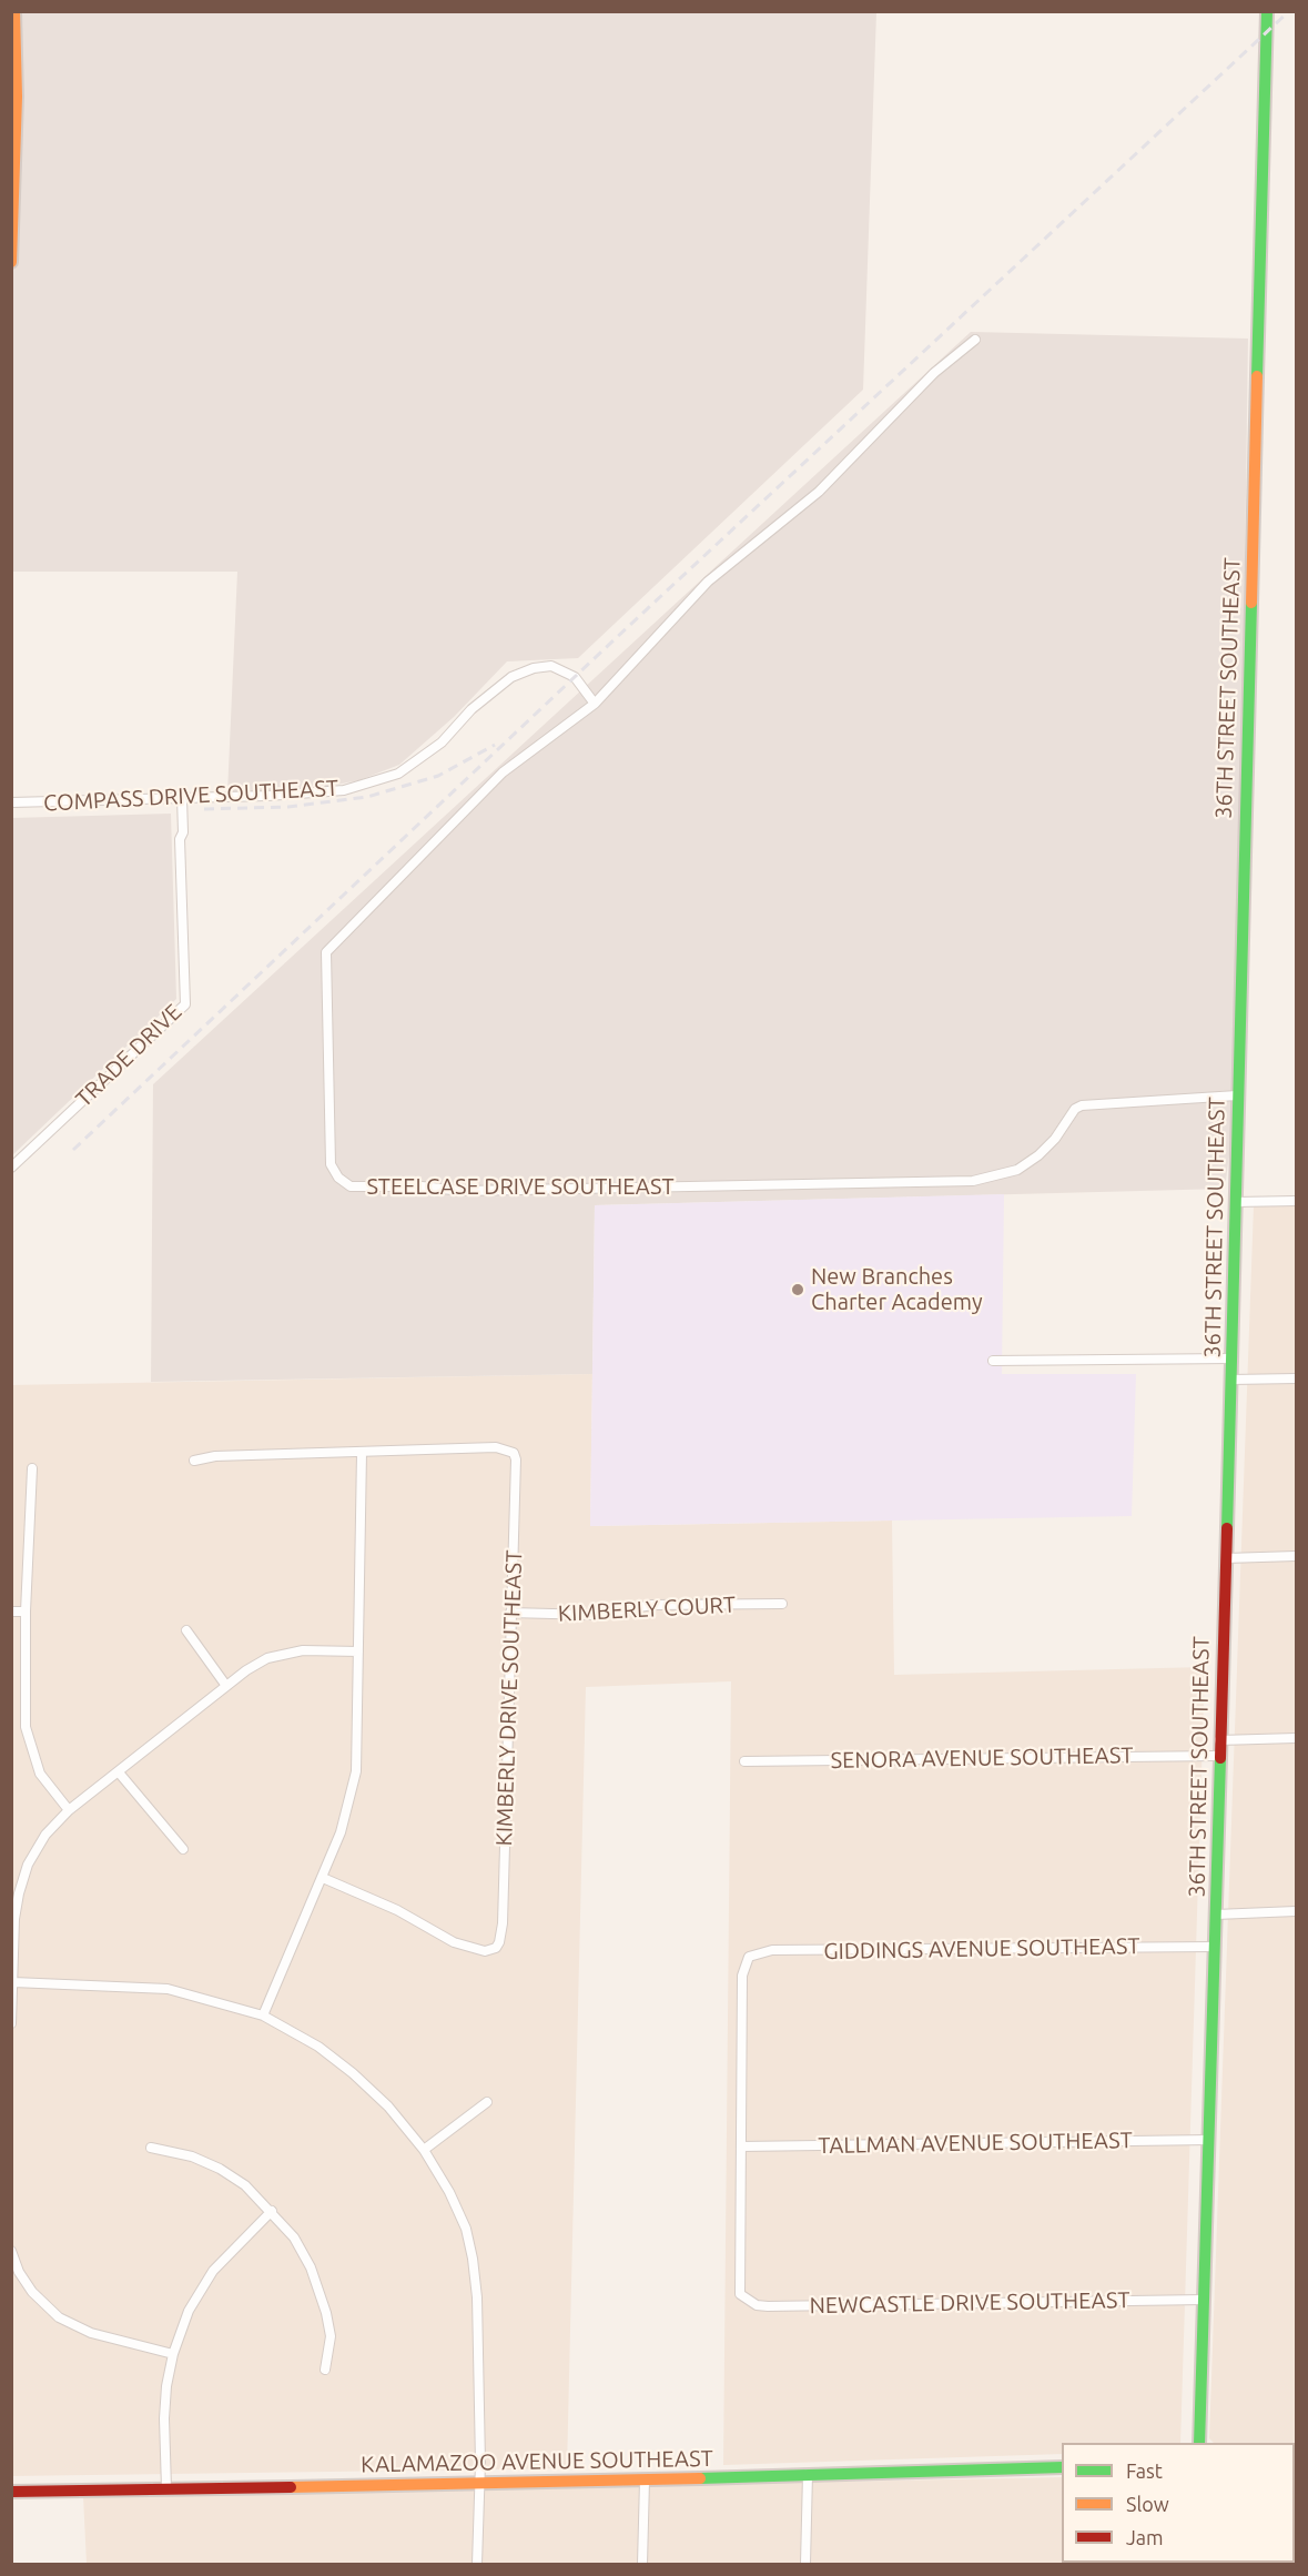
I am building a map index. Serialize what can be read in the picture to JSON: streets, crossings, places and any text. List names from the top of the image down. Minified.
{"streets":{"street":["36TH STREET SOUTHEAST","COMPASS DRIVE SOUTHEAST","TRADE DRIVE","STEELCASE DRIVE SOUTHEAST","KIMBERLY COURT","KIMBERLY DRIVE SOUTHEAST","SENORA AVENUE SOUTHEAST","GIDDINGS AVENUE SOUTHEAST","TALLMAN AVENUE SOUTHEAST","NEWCASTLE DRIVE SOUTHEAST","KALAMAZOO AVENUE SOUTHEAST"]},"crossings":[["36TH STREET SOUTHEAST","STEELCASE DRIVE SOUTHEAST"],["36TH STREET SOUTHEAST","SENORA AVENUE SOUTHEAST"],["36TH STREET SOUTHEAST","GIDDINGS AVENUE SOUTHEAST"],["36TH STREET SOUTHEAST","TALLMAN AVENUE SOUTHEAST"],["36TH STREET SOUTHEAST","NEWCASTLE DRIVE SOUTHEAST"],["COMPASS DRIVE SOUTHEAST","TRADE DRIVE"],["COMPASS DRIVE SOUTHEAST","STEELCASE DRIVE SOUTHEAST"],["KIMBERLY COURT","KIMBERLY DRIVE SOUTHEAST"],["GIDDINGS AVENUE SOUTHEAST","TALLMAN AVENUE SOUTHEAST"],["GIDDINGS AVENUE SOUTHEAST","NEWCASTLE DRIVE SOUTHEAST"],["TALLMAN AVENUE SOUTHEAST","NEWCASTLE DRIVE SOUTHEAST"]],"places":["New Branches Charter Academy"],"legend":["Fast","Slow","Jam"]}
